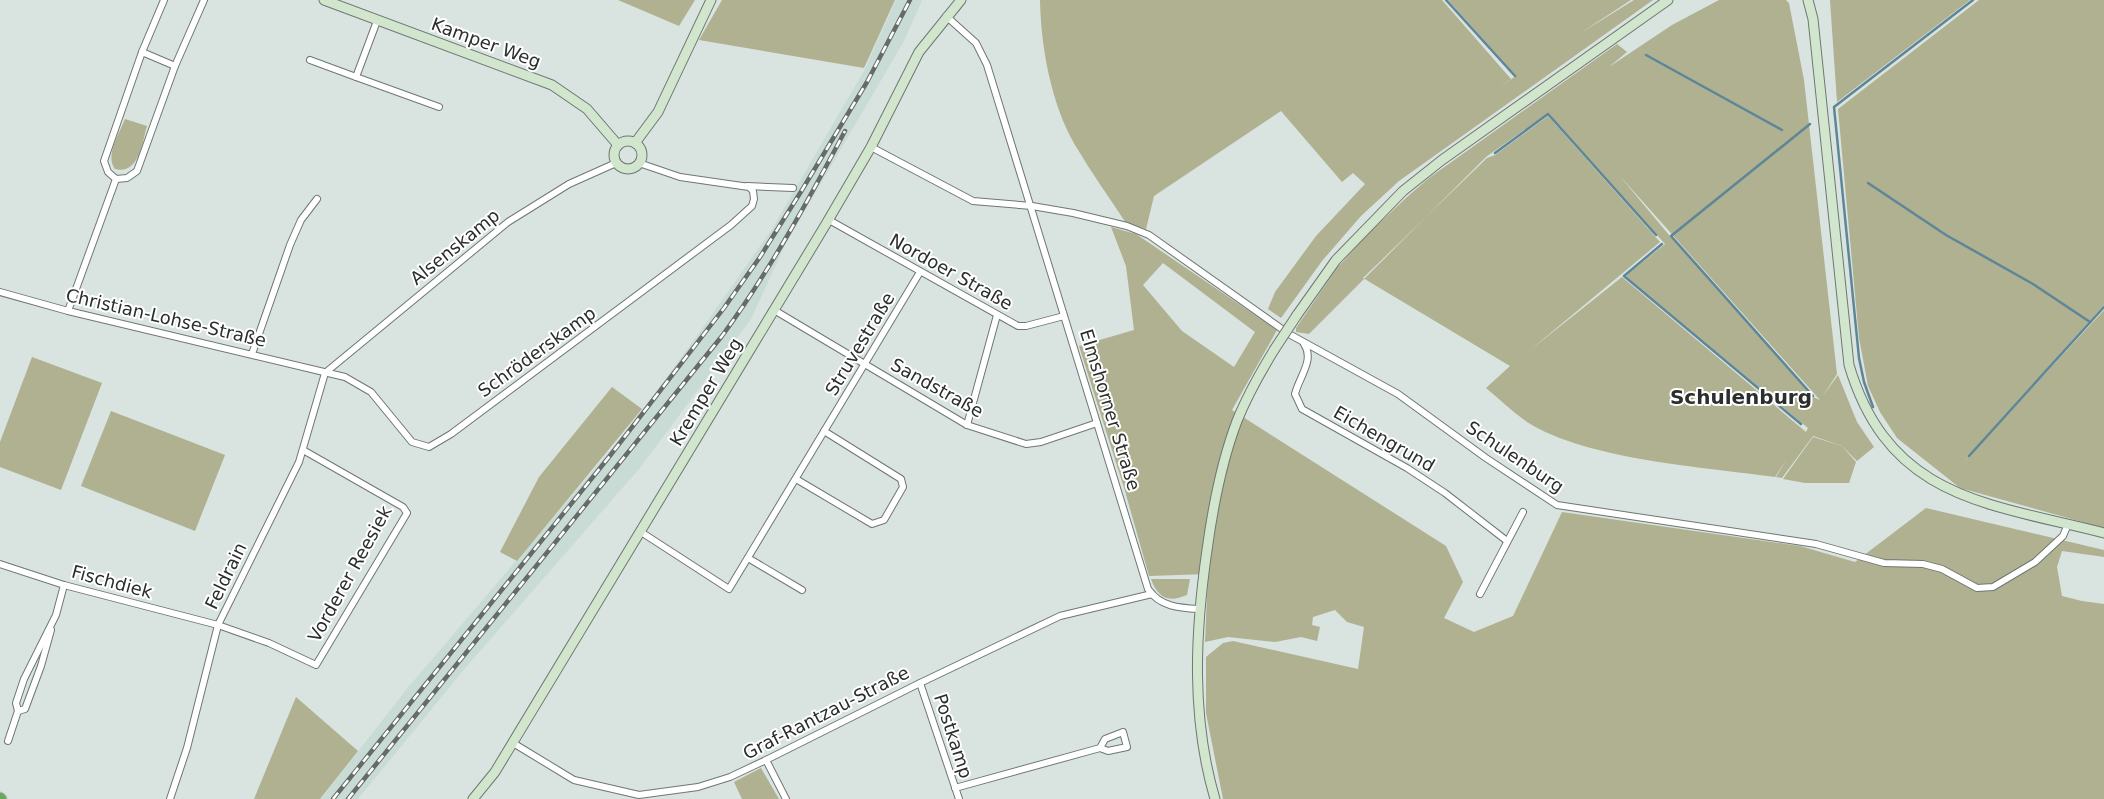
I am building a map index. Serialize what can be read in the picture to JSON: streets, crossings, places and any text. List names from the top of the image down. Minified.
{"streets":{"street":["Kamper Weg","Alsenskamp","Nordoer Straße","Christian-Lohse-Straße","Struvestraße","Schröderskamp","Sandstraße","Kremper Weg","Elmshorner Straße","Eichengrund","Schulenburg","Vorderer Reesiek","Feldrain","Fischdiek","Graf-Rantzau-Straße","Postkamp"]},"crossings":[["Kamper Weg","Alsenskamp"],["Alsenskamp","Christian-Lohse-Straße"],["Alsenskamp","Schröderskamp"],["Alsenskamp","Feldrain"],["Nordoer Straße","Struvestraße"],["Nordoer Straße","Kremper Weg"],["Nordoer Straße","Elmshorner Straße"],["Christian-Lohse-Straße","Schröderskamp"],["Christian-Lohse-Straße","Feldrain"],["Struvestraße","Sandstraße"],["Struvestraße","Kremper Weg"],["Schröderskamp","Feldrain"],["Sandstraße","Kremper Weg"],["Sandstraße","Elmshorner Straße"],["Kremper Weg","Elmshorner Straße"],["Kremper Weg","Schulenburg"],["Kremper Weg","Graf-Rantzau-Straße"],["Elmshorner Straße","Schulenburg"],["Elmshorner Straße","Graf-Rantzau-Straße"],["Eichengrund","Schulenburg"],["Vorderer Reesiek","Feldrain"],["Vorderer Reesiek","Fischdiek"],["Feldrain","Fischdiek"],["Graf-Rantzau-Straße","Postkamp"]],"districts":["Schulenburg"]}
